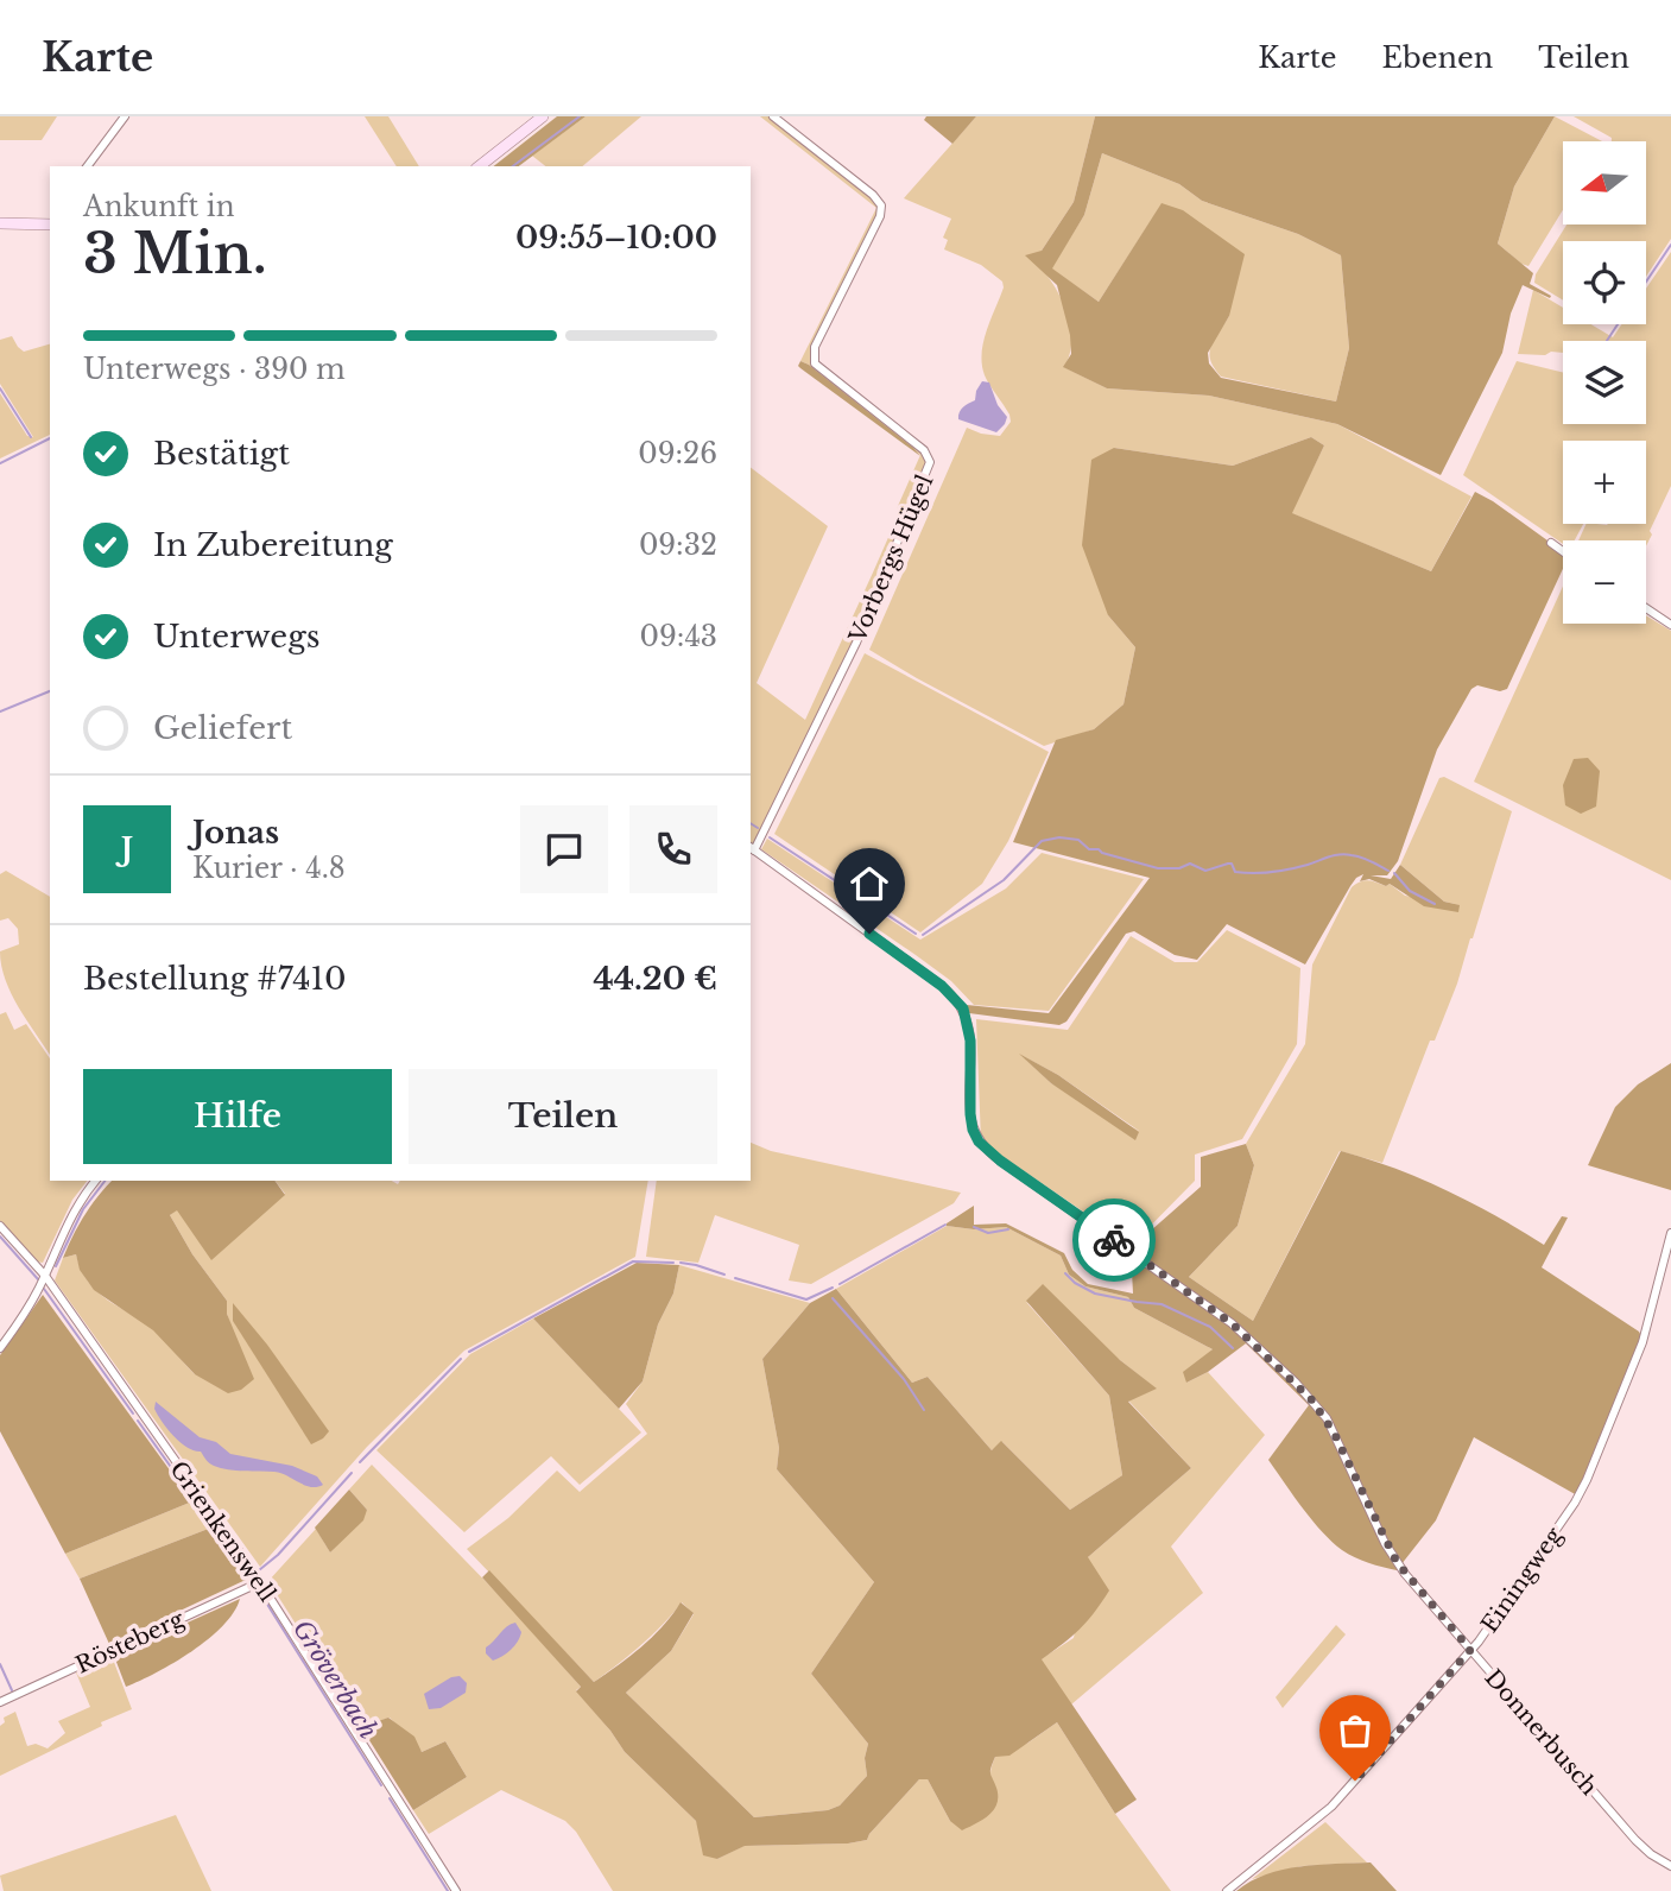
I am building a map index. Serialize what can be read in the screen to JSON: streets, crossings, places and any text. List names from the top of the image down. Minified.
{"streets":{"street":["Vorbergs Hügel","Grienkenswell","Einingweg","Rösteberg","Donnerbusch"]},"crossings":[["Vorbergs Hügel","Donnerbusch"],["Grienkenswell","Rösteberg"],["Einingweg","Donnerbusch"]],"water":["Gröverbach"],"north":"left","page":{"header":"Karte","nav":["Karte","Ebenen","Teilen"],"map_buttons":["+","−"],"heading":["3 Min.","Ankunft in","09:55–10:00"],"panel":["Jonas","Kurier · 4.8","Bestellung #7410","44.20 €"],"bar":"Unterwegs · 390 m","list":[["Bestätigt","09:26"],["In Zubereitung","09:32"],["Unterwegs","09:43"],"Geliefert"],"round":"J","buttons":["Hilfe","Teilen"]}}
